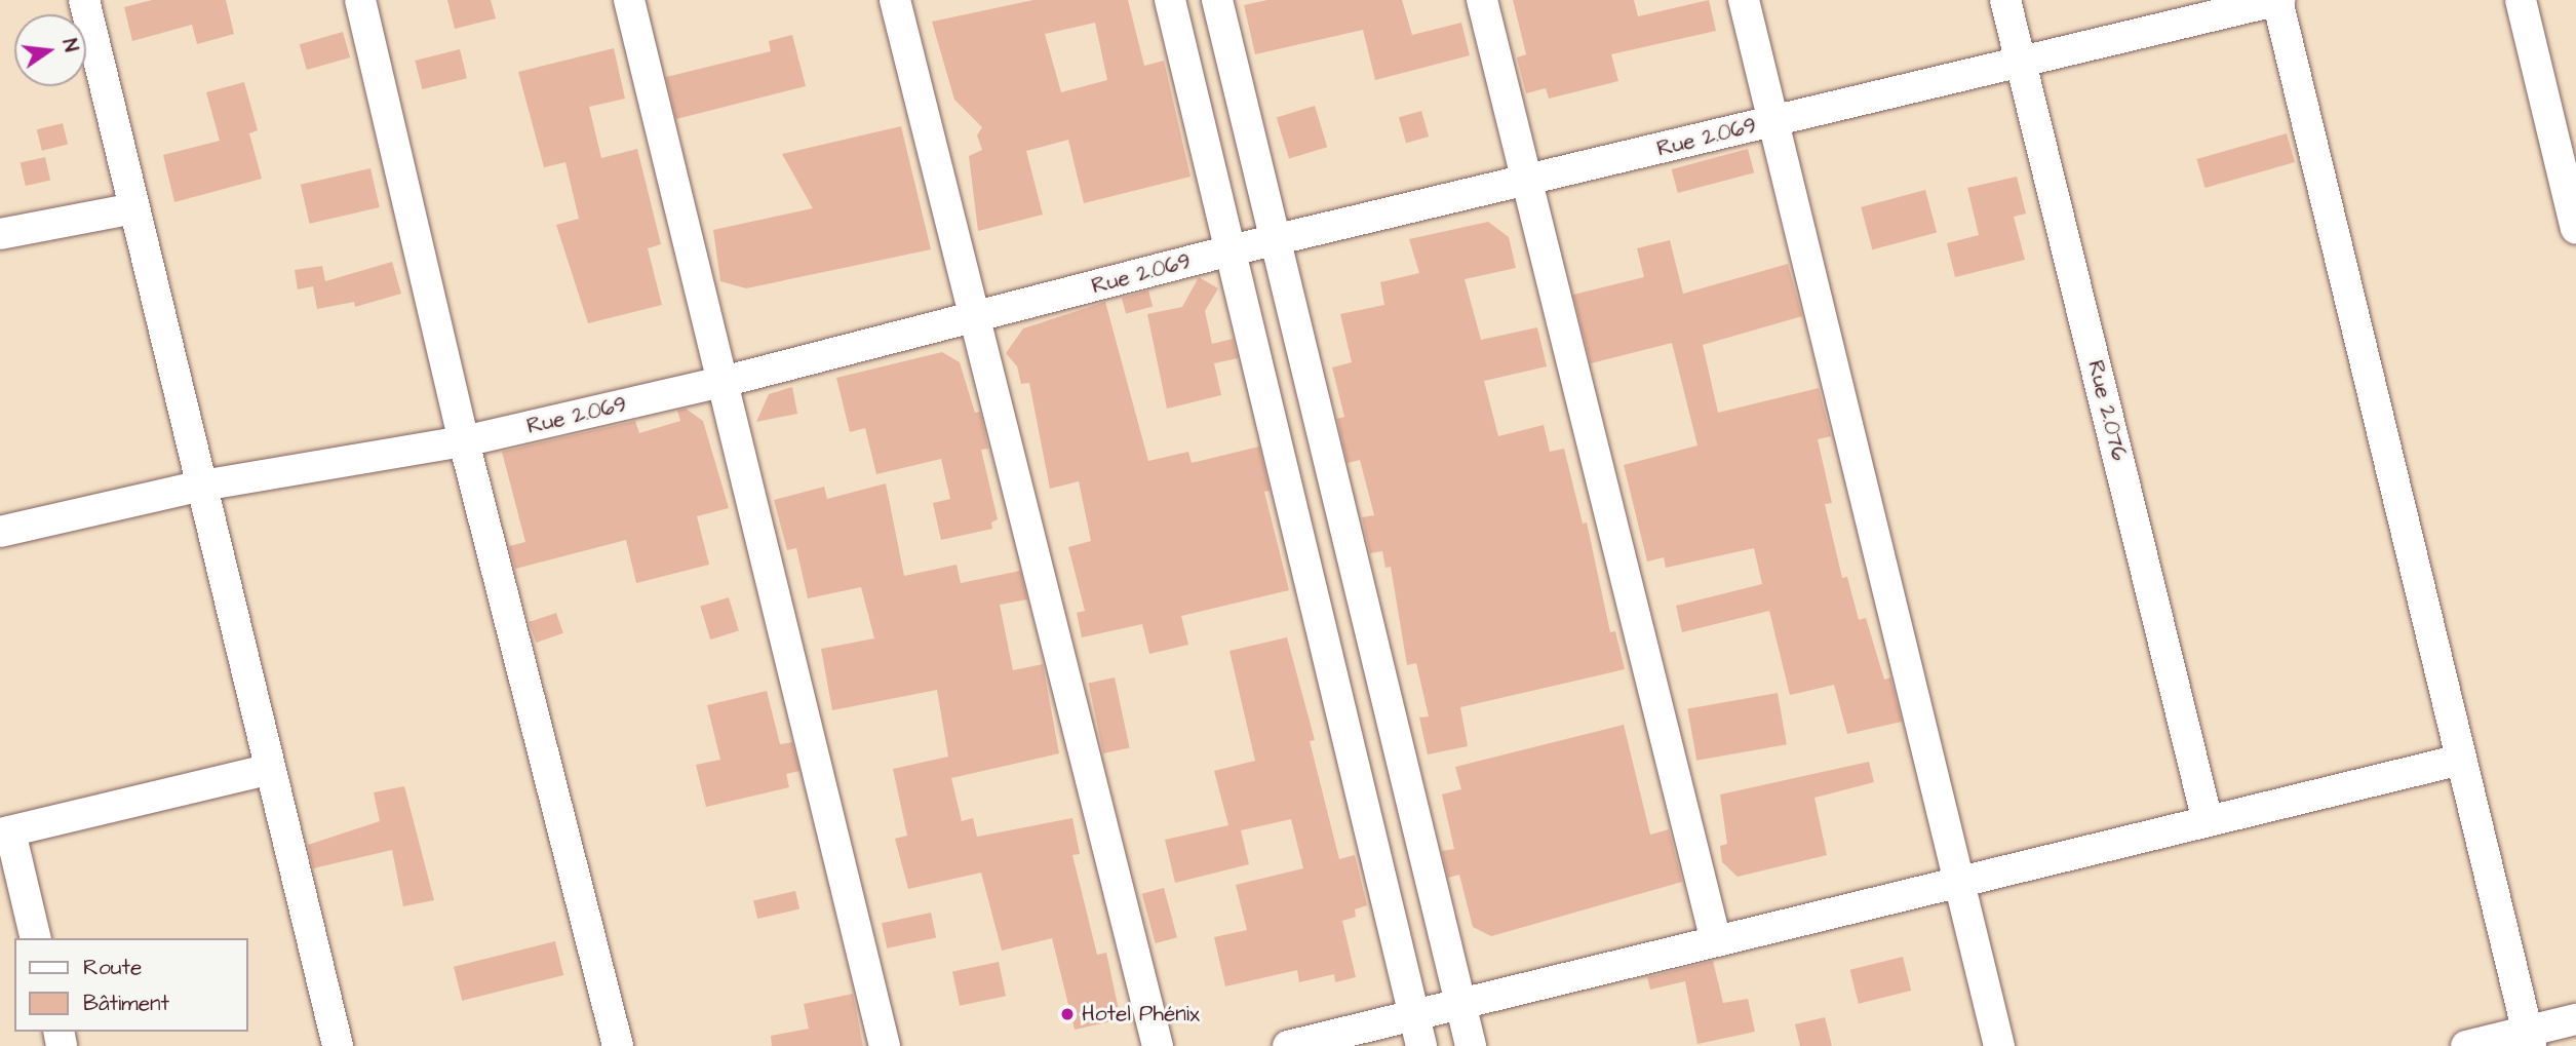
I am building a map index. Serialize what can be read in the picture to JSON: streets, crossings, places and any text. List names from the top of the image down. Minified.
{"streets":{"street":["Rue 2.069","Rue 2.076"]},"crossings":[["Rue 2.069","Rue 2.076"]],"places":["Hotel Phénix"],"legend":["Route","Bâtiment"],"north":"right"}
